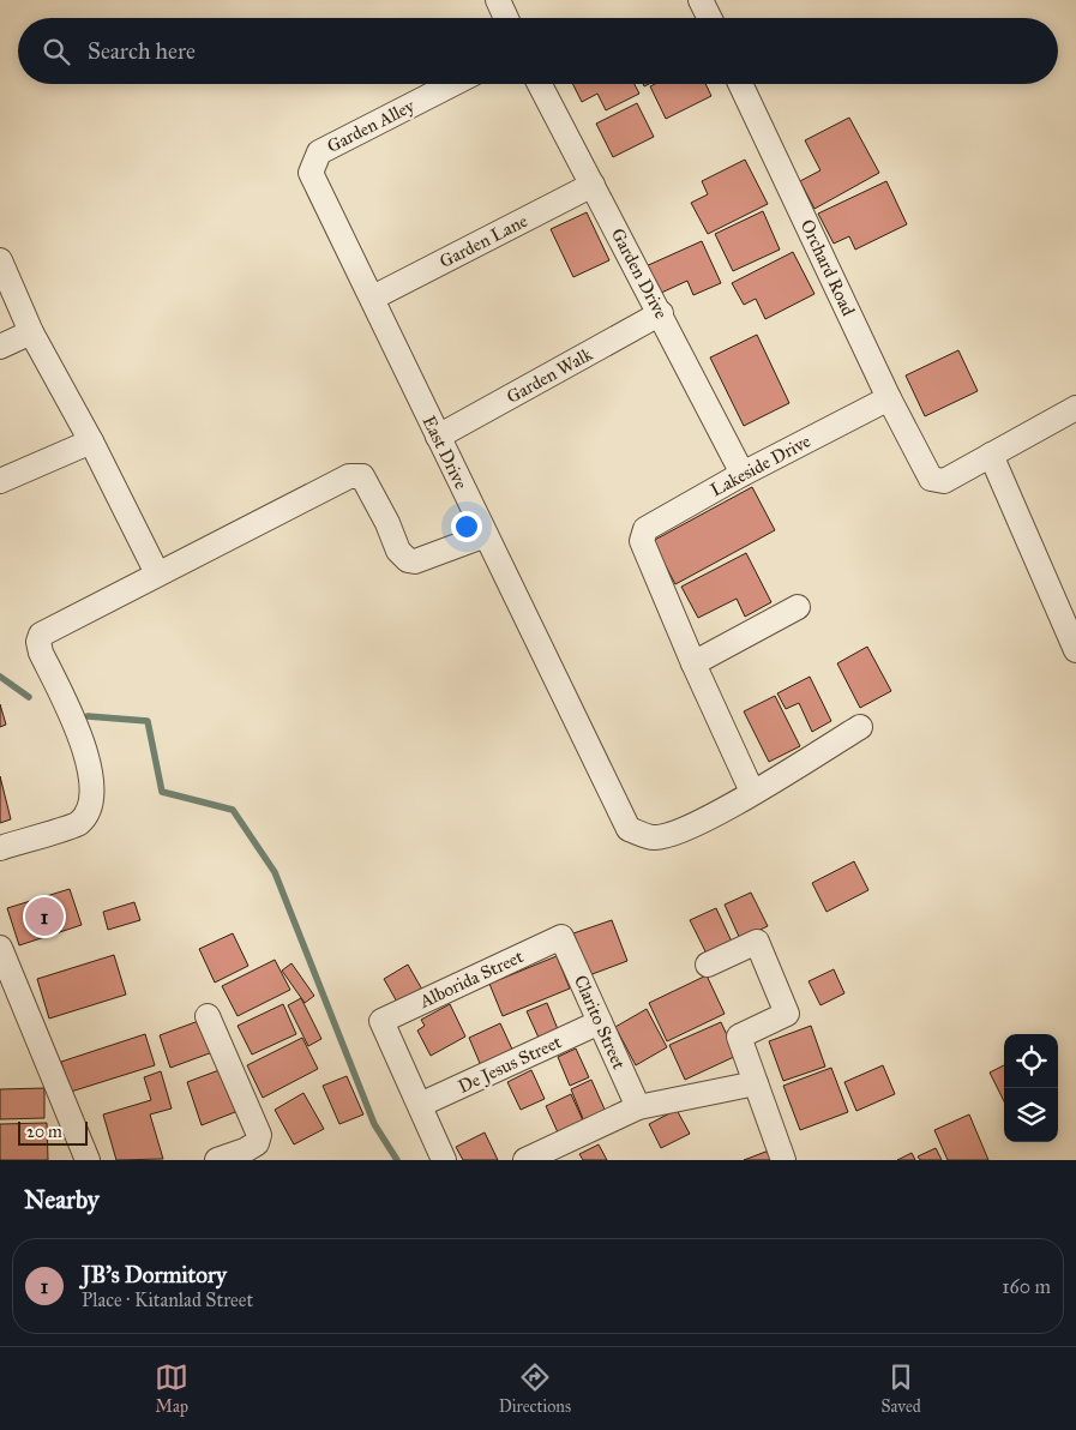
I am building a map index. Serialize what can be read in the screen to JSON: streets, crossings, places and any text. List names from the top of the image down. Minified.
{"streets":{"street":["Garden Alley","Garden Lane","Orchard Road","Garden Drive","Garden Walk","East Drive","Lakeside Drive","Alborida Street","Clarito Street","De Jesus Street"]},"crossings":[["Garden Alley","East Drive"],["Garden Lane","Garden Drive"],["Garden Lane","East Drive"],["Orchard Road","Lakeside Drive"],["Garden Drive","Garden Walk"],["Garden Drive","Lakeside Drive"],["Garden Walk","East Drive"],["Alborida Street","Clarito Street"],["Alborida Street","De Jesus Street"],["Clarito Street","De Jesus Street"]],"scale_bar":"20 m","page":{"search":"Search here","pins":"1","scale":"20 m","heading":"Nearby","list":[{"mark":"1","name":"JB's Dormitory","note":"Place · Kitanlad Street","value":"160 m"}],"nav":["Map","Directions","Saved"]}}
